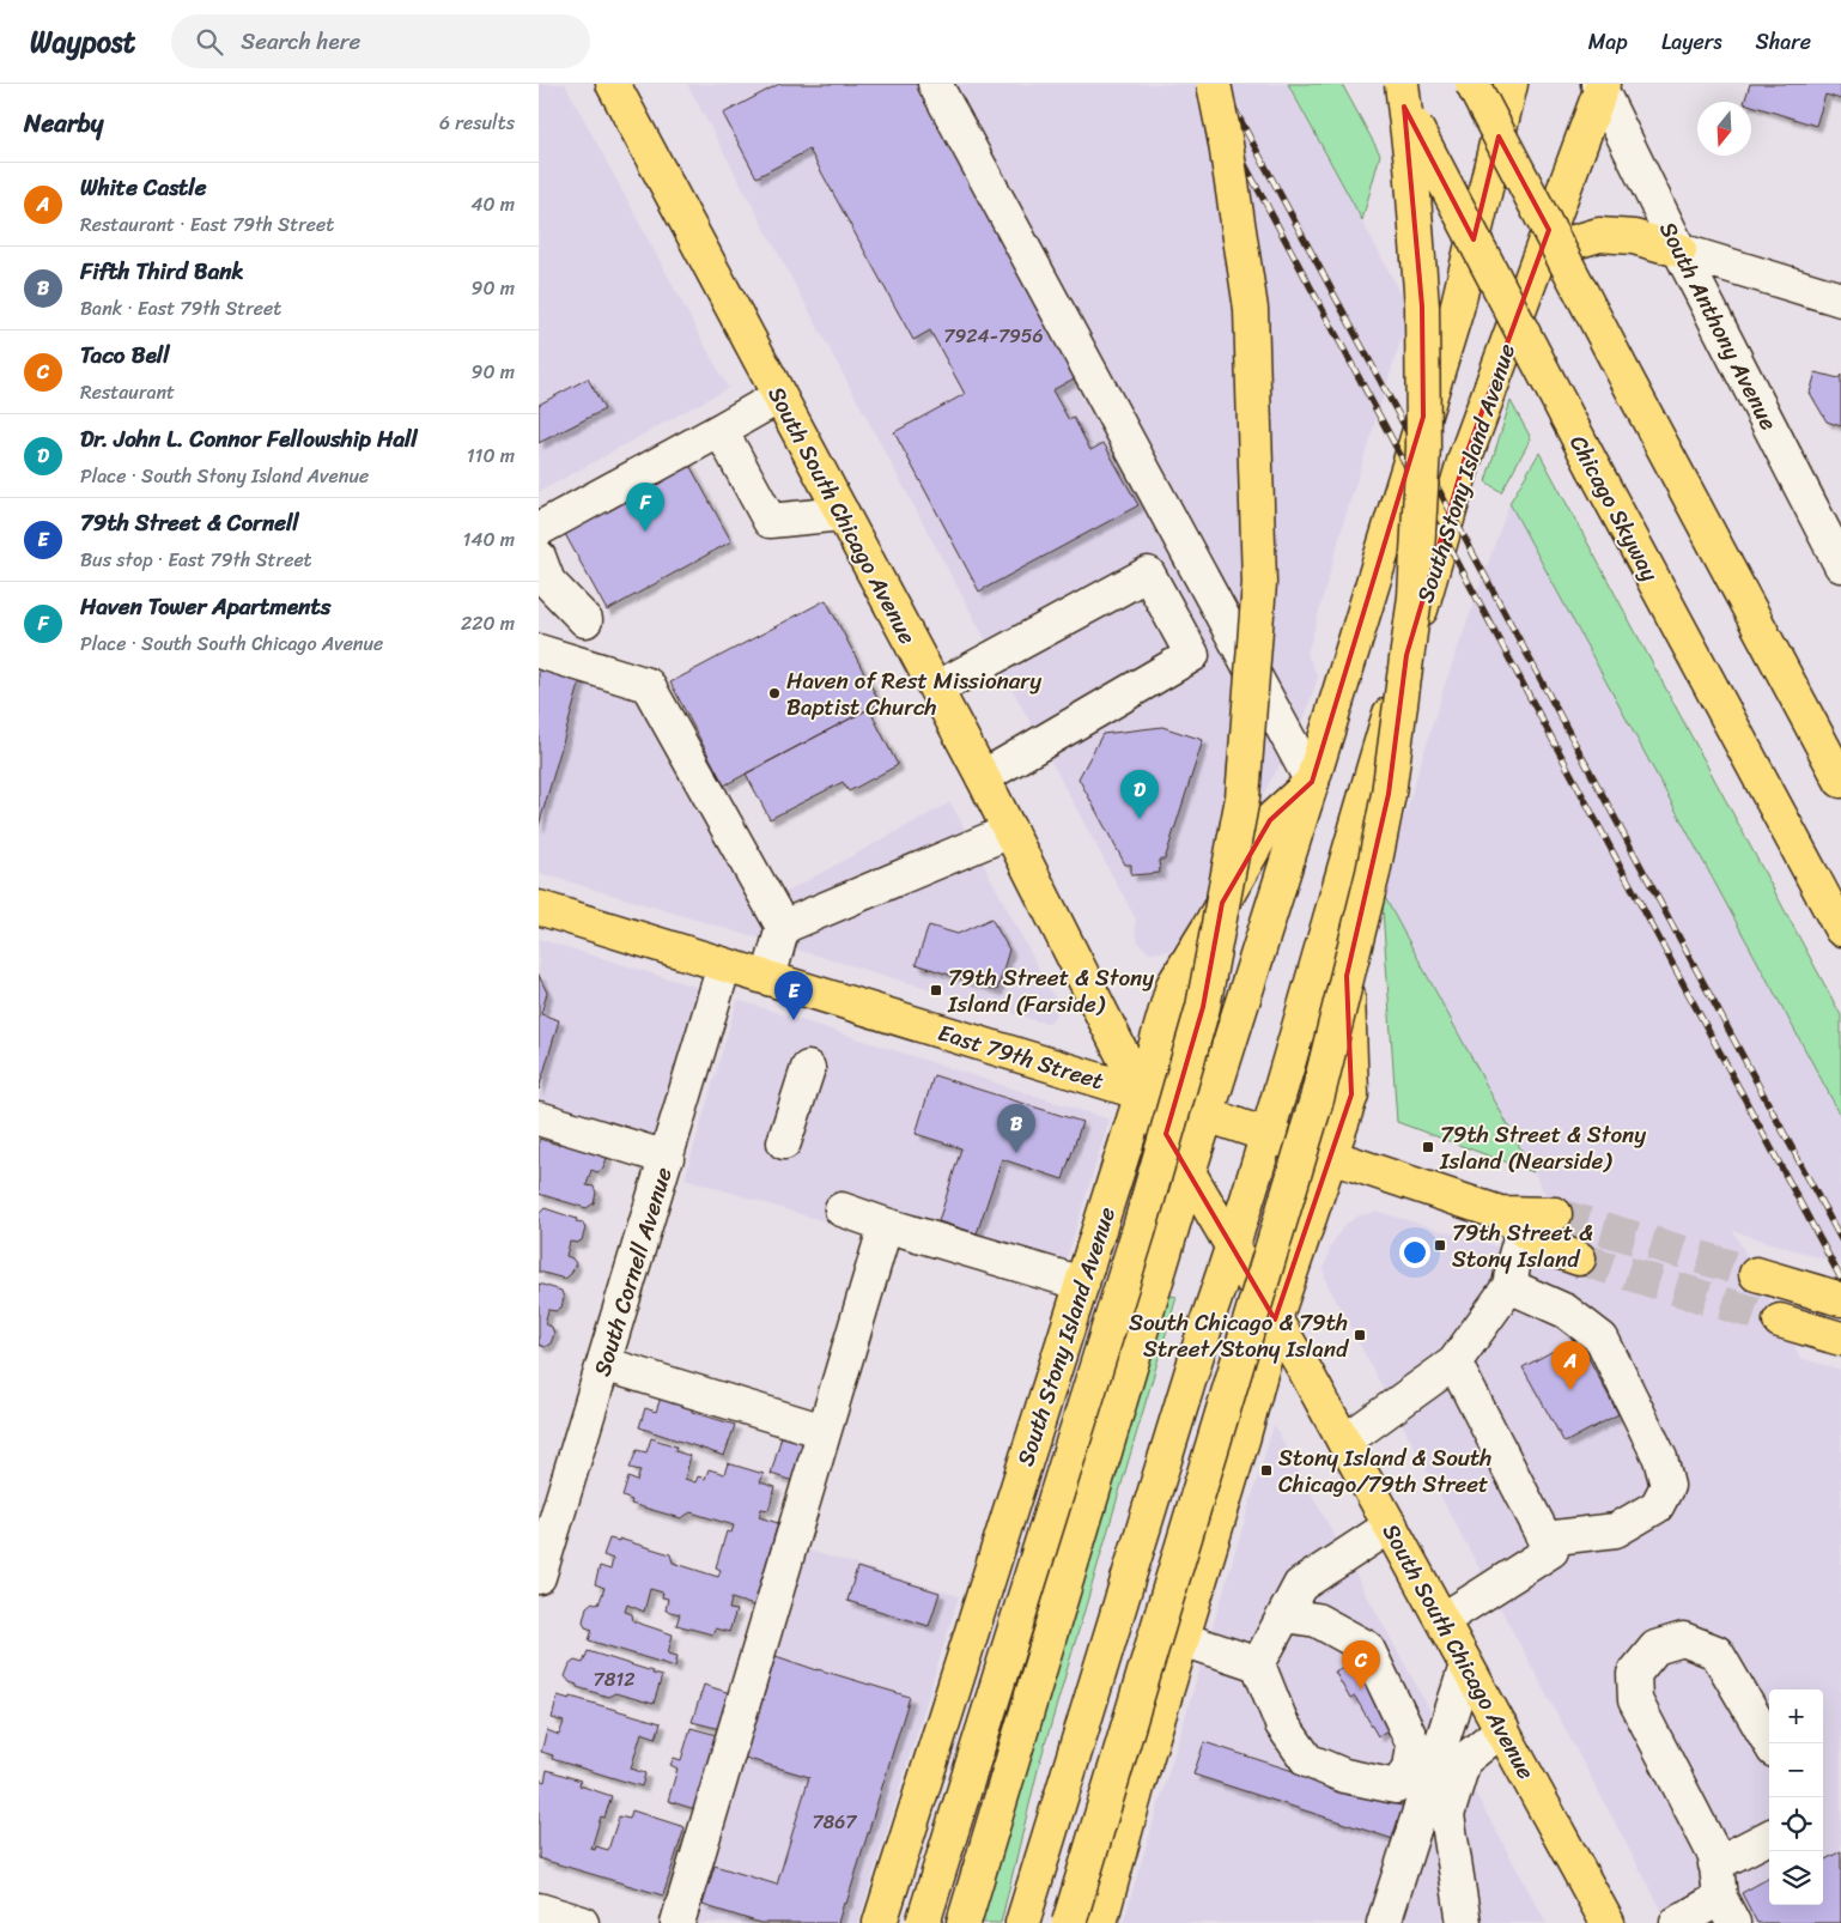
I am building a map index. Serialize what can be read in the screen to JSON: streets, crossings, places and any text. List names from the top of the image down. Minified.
{"streets":{"main road":["South Stony Island Avenue","Chicago Skyway","South South Chicago Avenue","East 79th Street"],"street":["South Anthony Avenue","South Cornell Avenue"]},"crossings":[["South Anthony Avenue","South Stony Island Avenue"],["South Stony Island Avenue","South South Chicago Avenue"],["South Stony Island Avenue","East 79th Street"],["South South Chicago Avenue","East 79th Street"],["East 79th Street","South Cornell Avenue"]],"places":{"other":["Haven of Rest Missionary Baptist Church"],"transit":["79th Street & Stony Island (Farside)","79th Street & Stony Island (Nearside)","79th Street & Stony Island","South Chicago & 79th Street/Stony Island","Stony Island & South Chicago/79th Street"]},"house_numbers":["7924-7956","7812","7867"],"north":"bottom","page":{"header":"Waypost","search":"Search here","nav":["Map","Layers","Share"],"heading":["Nearby","6 results"],"list":[{"mark":"A","name":"White Castle","note":"Restaurant · East 79th Street","value":"40 m"},{"mark":"B","name":"Fifth Third Bank","note":"Bank · East 79th Street","value":"90 m"},{"mark":"C","name":"Taco Bell","note":"Restaurant","value":"90 m"},{"mark":"D","name":"Dr. John L. Connor Fellowship Hall","note":"Place · South Stony Island Avenue","value":"110 m"},{"mark":"E","name":"79th Street & Cornell","note":"Bus stop · East 79th Street","value":"140 m"},{"mark":"F","name":"Haven Tower Apartments","note":"Place · South South Chicago Avenue","value":"220 m"}],"pins":["F","D","E","B","A","C"],"map_buttons":["+","−"]}}
